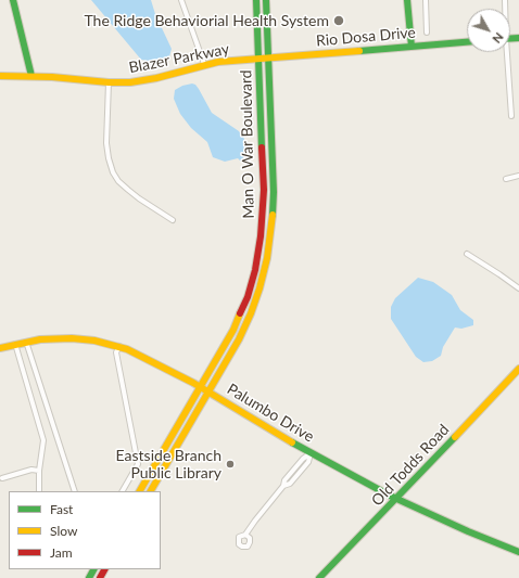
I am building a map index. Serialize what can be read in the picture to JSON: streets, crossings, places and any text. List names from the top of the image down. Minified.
{"streets":{"main road":["Rio Dosa Drive","Blazer Parkway","Man O War Boulevard","Palumbo Drive","Old Todds Road"]},"crossings":[["Rio Dosa Drive","Blazer Parkway"],["Rio Dosa Drive","Man O War Boulevard"],["Blazer Parkway","Man O War Boulevard"],["Man O War Boulevard","Palumbo Drive"],["Palumbo Drive","Old Todds Road"]],"places":["The Ridge Behaviorial Health System","Eastside Branch Public Library"],"legend":["Fast","Slow","Jam"],"north":"bottom right"}
